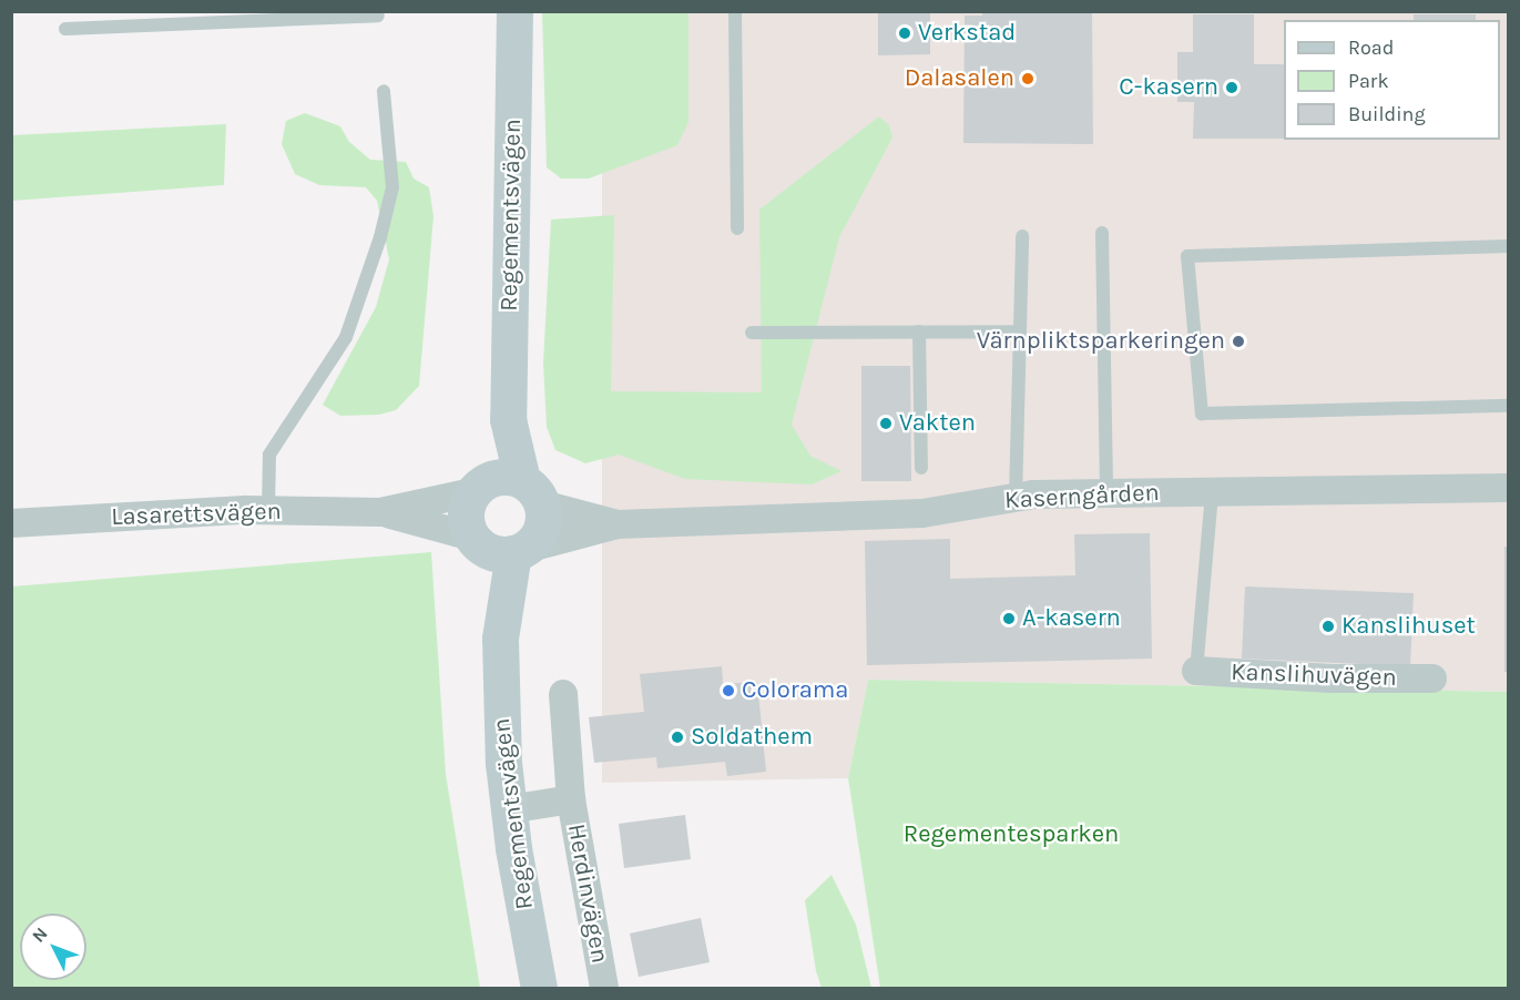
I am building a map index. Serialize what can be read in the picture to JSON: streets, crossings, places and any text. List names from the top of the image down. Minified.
{"streets":{"main road":["Regementsvägen"],"street":["Kaserngården","Lasarettsvägen","Kanslihuvägen","Herdinvägen"]},"crossings":[["Regementsvägen","Kaserngården"],["Regementsvägen","Lasarettsvägen"],["Regementsvägen","Herdinvägen"],["Kaserngården","Lasarettsvägen"]],"parks":["Regementesparken"],"places":["Verkstad","Dalasalen","C-kasern","Värnpliktsparkeringen","Vakten","A-kasern","Kanslihuset","Colorama","Soldathem"],"legend":["Road","Park","Building"],"north":"top left"}
